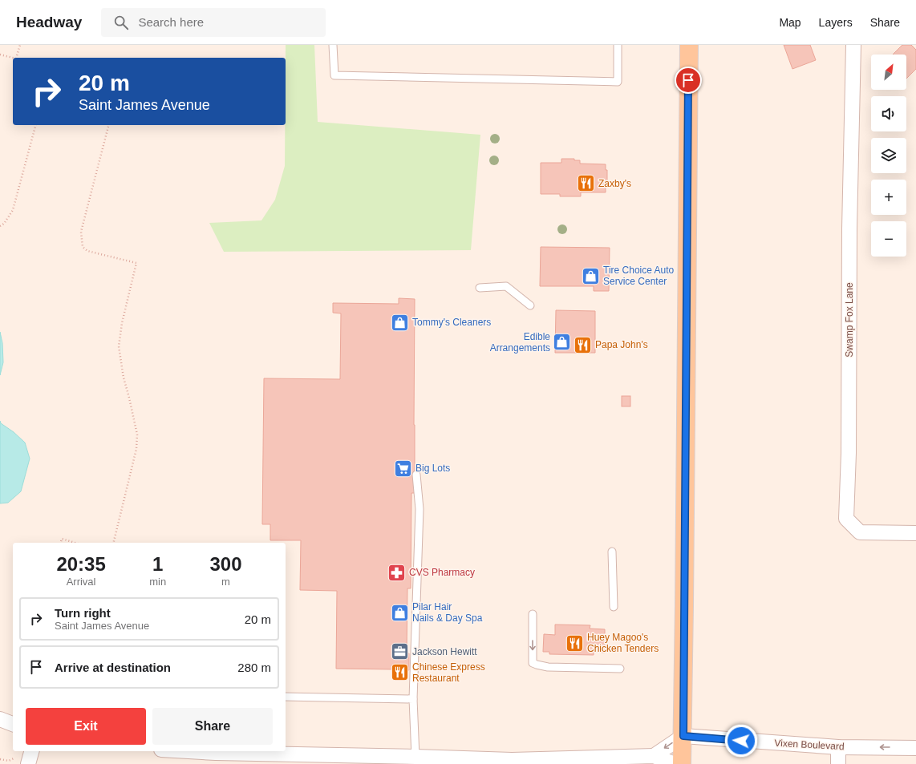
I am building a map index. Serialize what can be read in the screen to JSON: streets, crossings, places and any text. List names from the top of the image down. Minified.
{"streets":{"street":["Swamp Fox Lane","Vixen Boulevard"]},"places":{"restaurant":["Zaxby's","Papa John's","Huey Magoo's Chicken Tenders","Chinese Express Restaurant"],"shop":["Tire Choice Auto Service Center","Tommy's Cleaners","Edible Arrangements","Pilar Hair Nails & Day Spa"],"supermarket":["Big Lots"],"pharmacy":["CVS Pharmacy"],"office":["Jackson Hewitt"]},"north":"top right","page":{"header":"Headway","search":"Search here","nav":["Map","Layers","Share"],"map_buttons":["+","−"],"turn":["20 m","Saint James Avenue"],"eta":["20:35","Arrival","1","min","300","m"],"list":[{"name":"Turn right","note":"Saint James Avenue","value":"20 m"},{"name":"Arrive at destination","value":"280 m"}],"buttons":["Exit","Share"]}}
